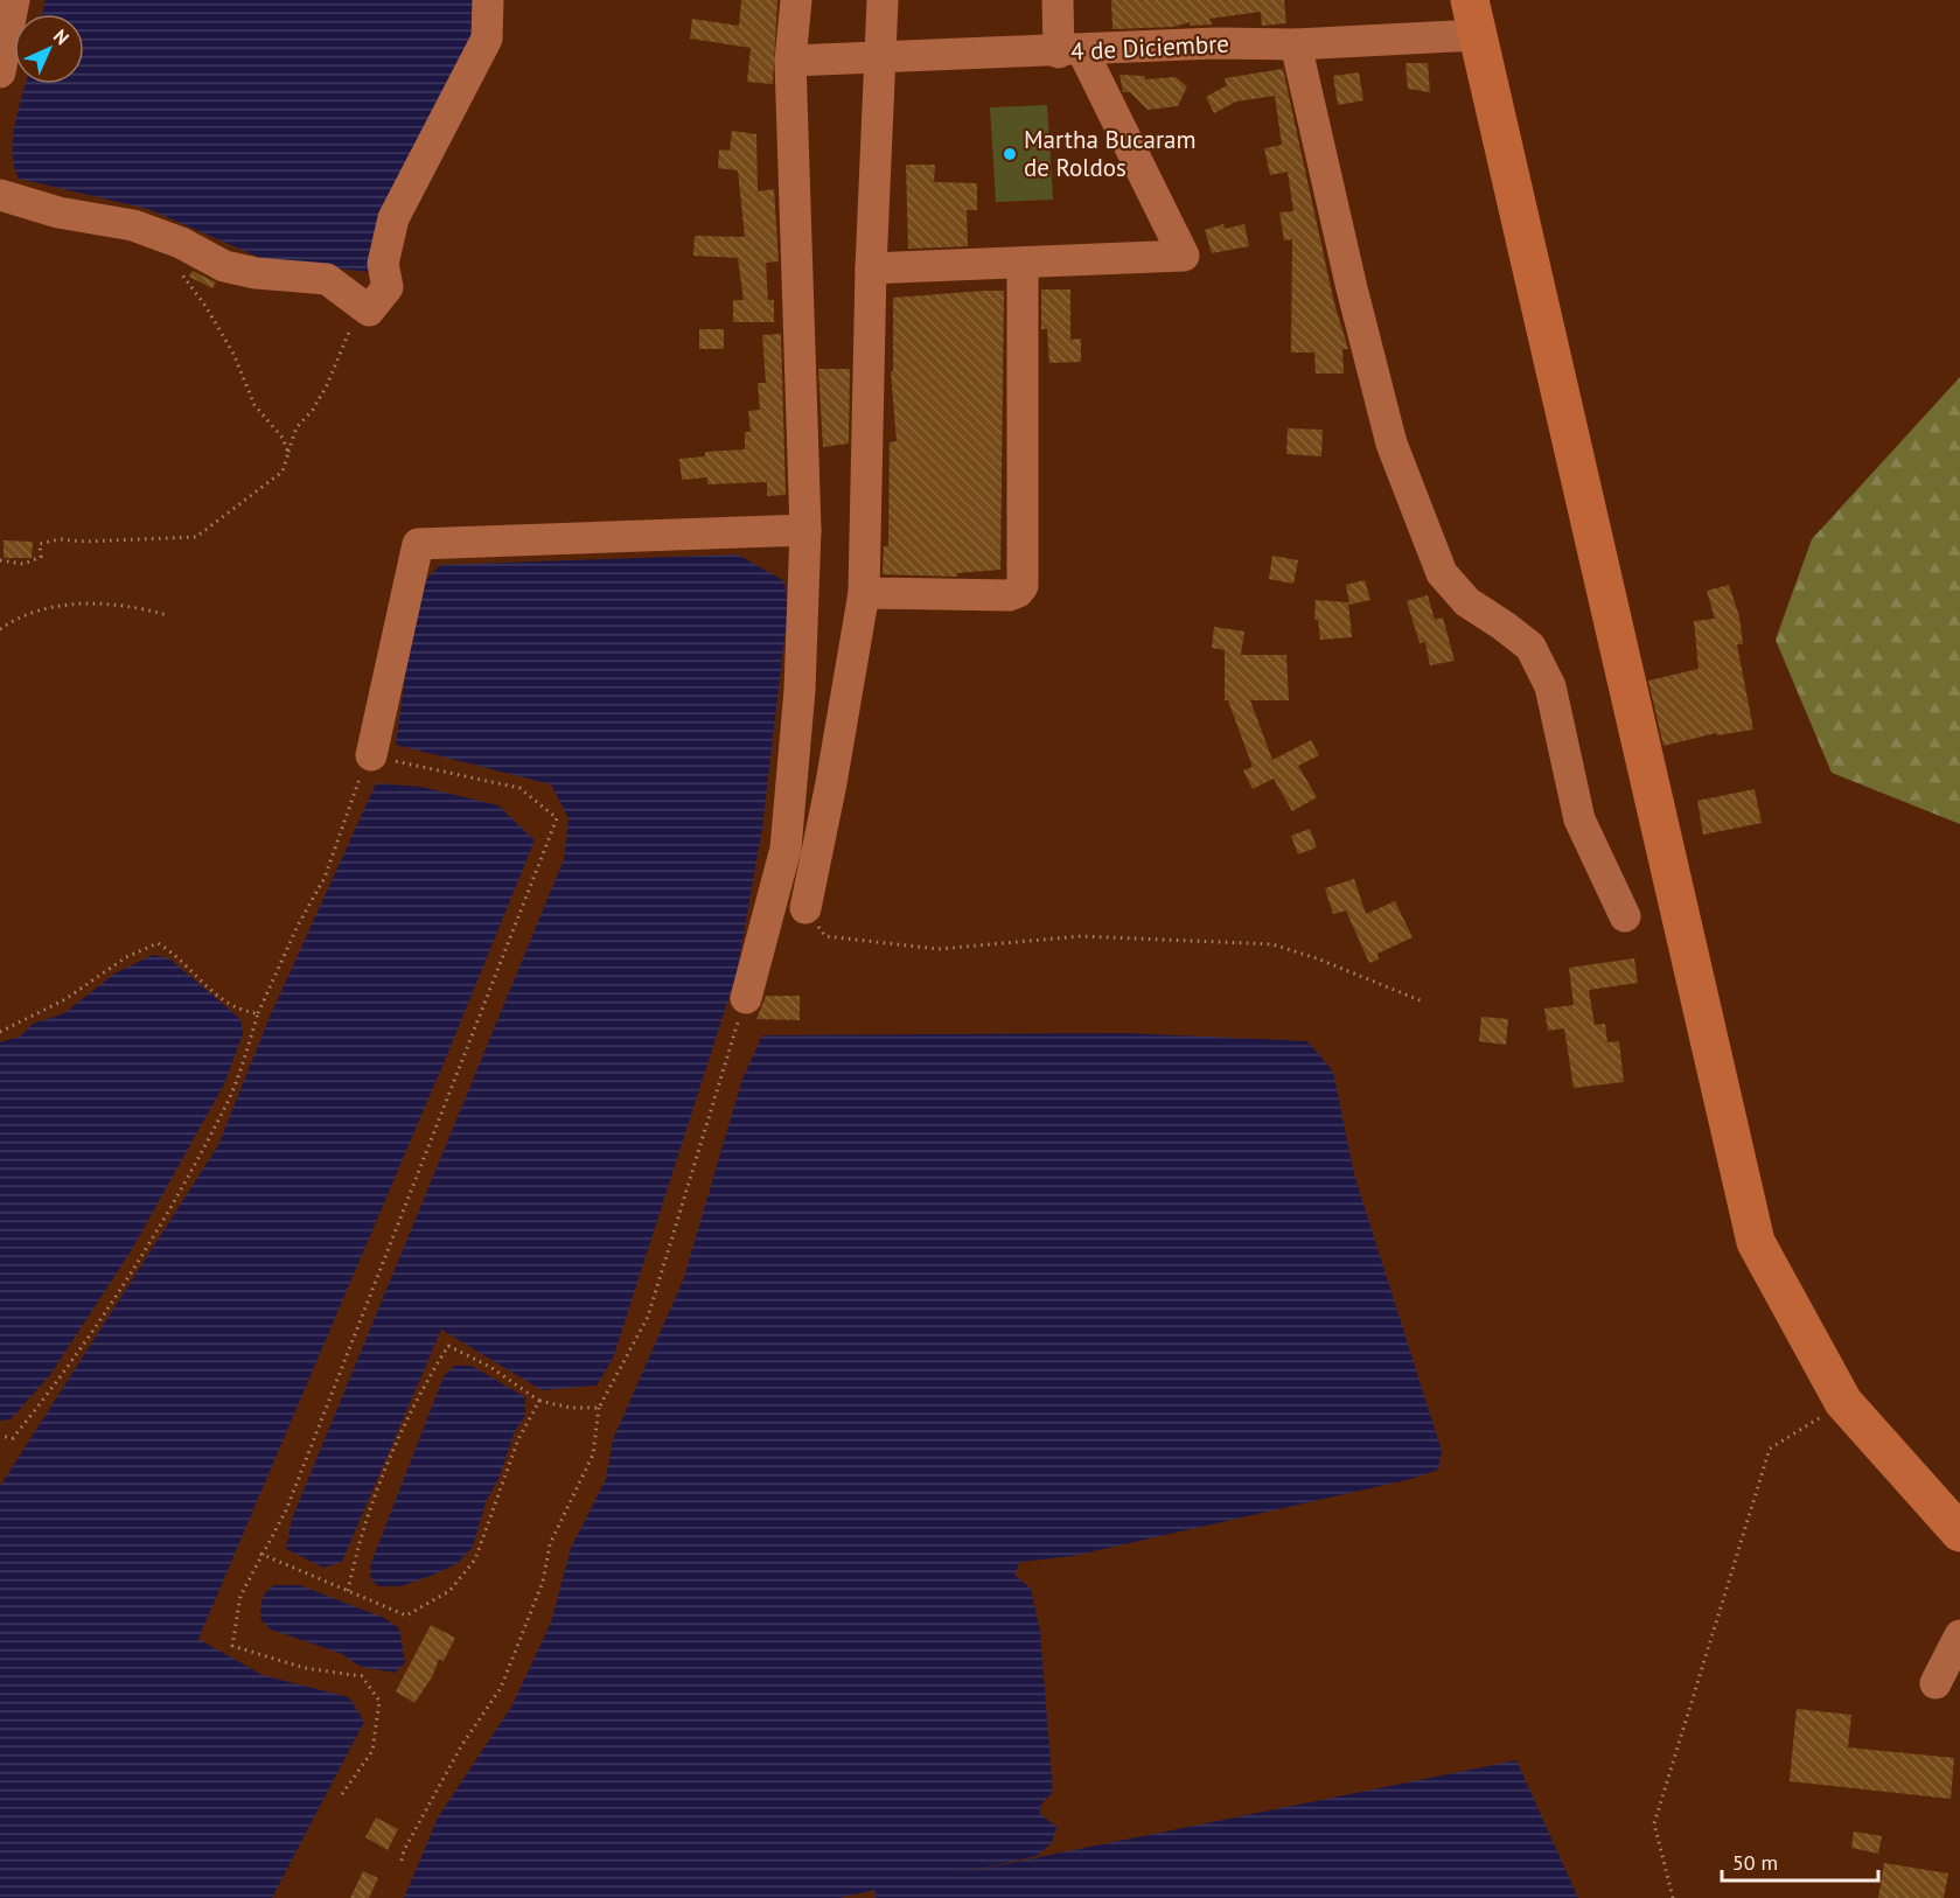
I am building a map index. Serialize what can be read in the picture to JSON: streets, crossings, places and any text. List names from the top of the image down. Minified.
{"streets":{"street":["4 de Diciembre"]},"places":["Martha Bucaram de Roldos"],"scale_bar":"50 m","north":"top right"}
